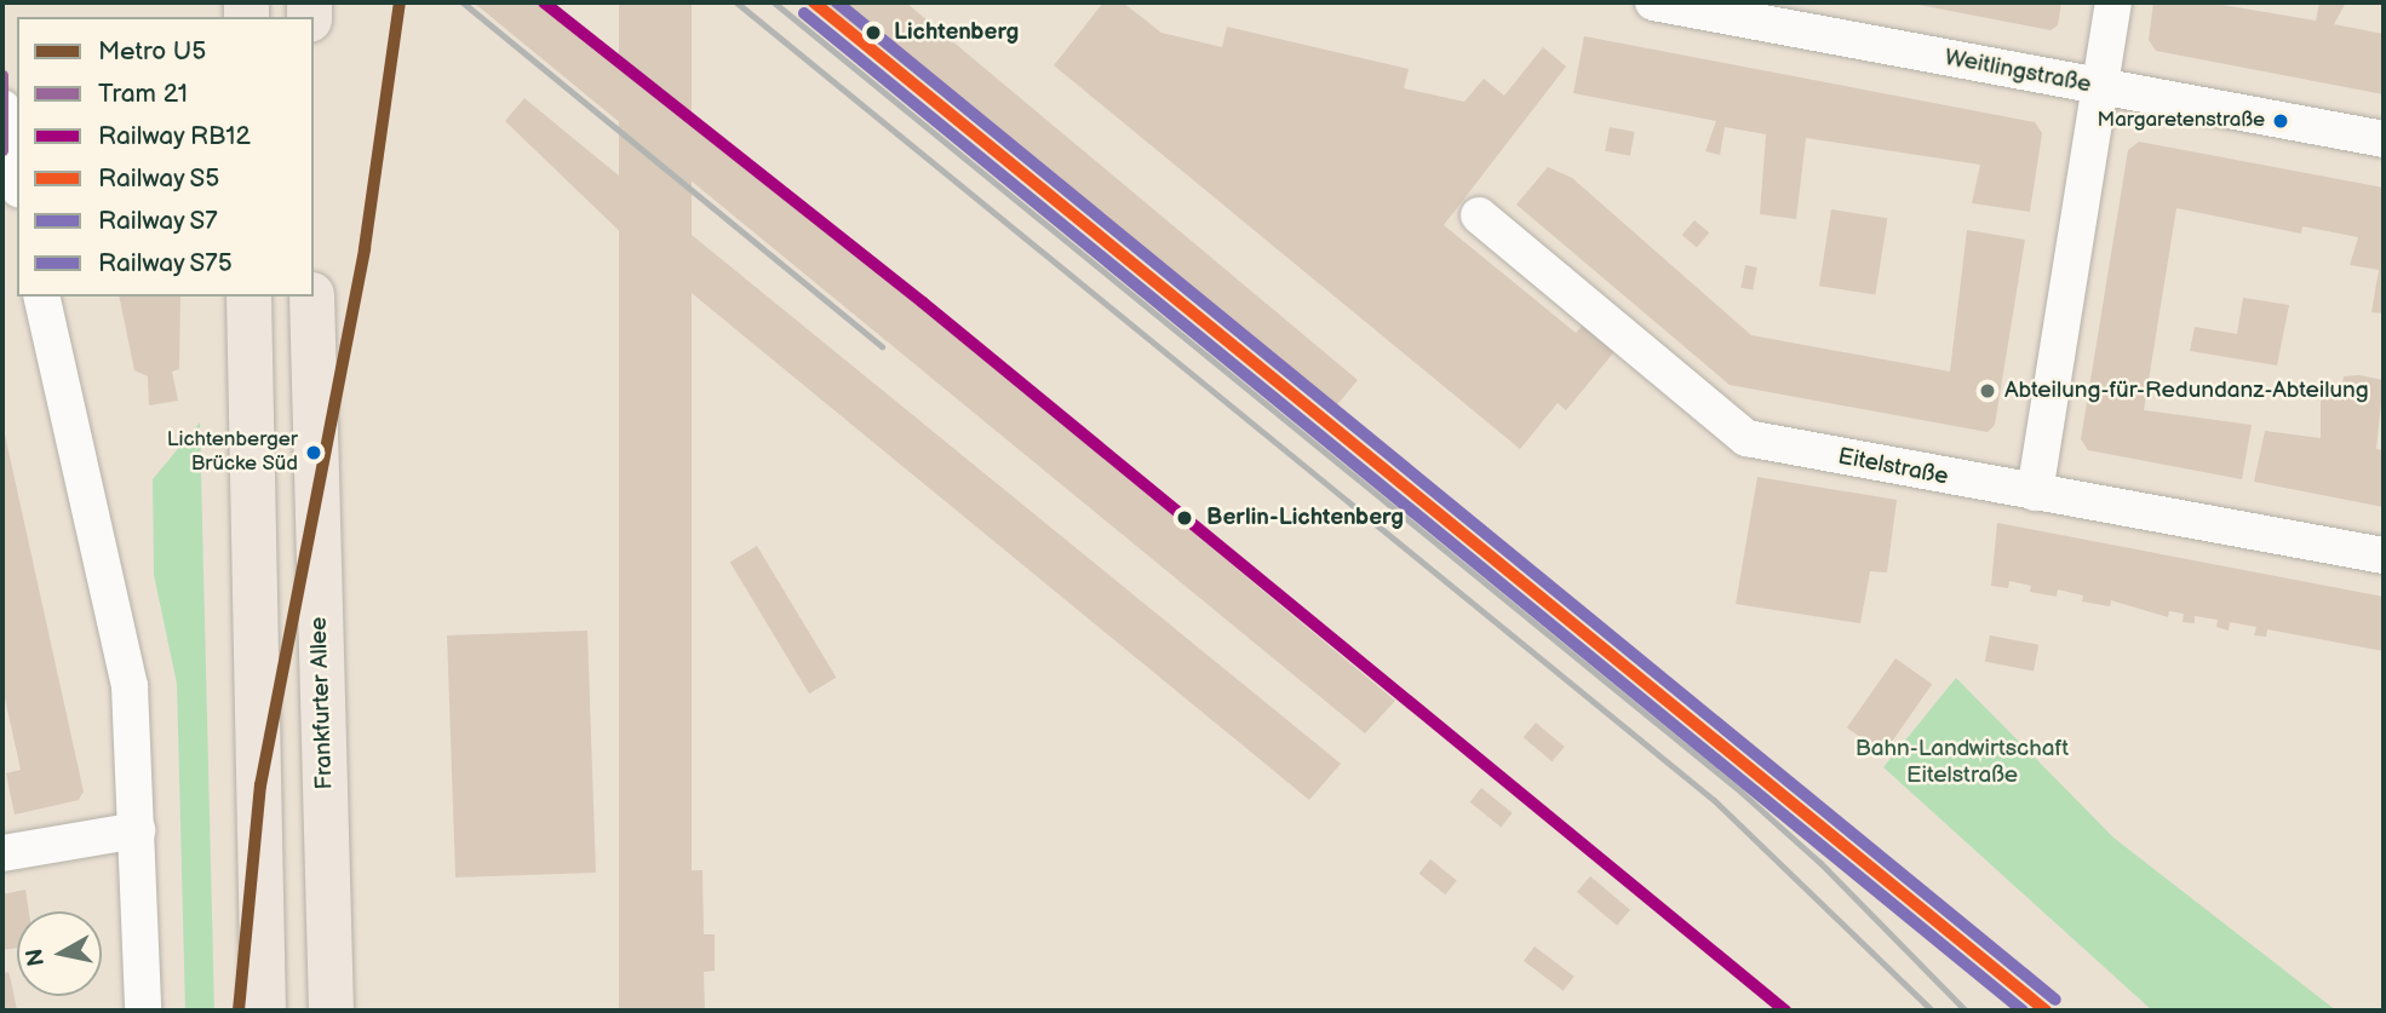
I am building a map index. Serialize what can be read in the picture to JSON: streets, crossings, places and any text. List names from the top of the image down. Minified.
{"streets":{"main road":["Frankfurter Allee"],"street":["Weitlingstraße","Eitelstraße"]},"parks":["Bahn-Landwirtschaft Eitelstraße"],"places":["Lichtenberg","Margaretenstraße","Abteilung-für-Redundanz-Abteilung","Lichtenberger Brücke Süd","Berlin-Lichtenberg"],"lines":["metro line U5","rail line RB12","rail line S5","rail line S75","rail line S7","tram line 21"],"legend":["Metro U5","Tram 21","Railway RB12","Railway S5","Railway S7","Railway S75"],"north":"left"}
